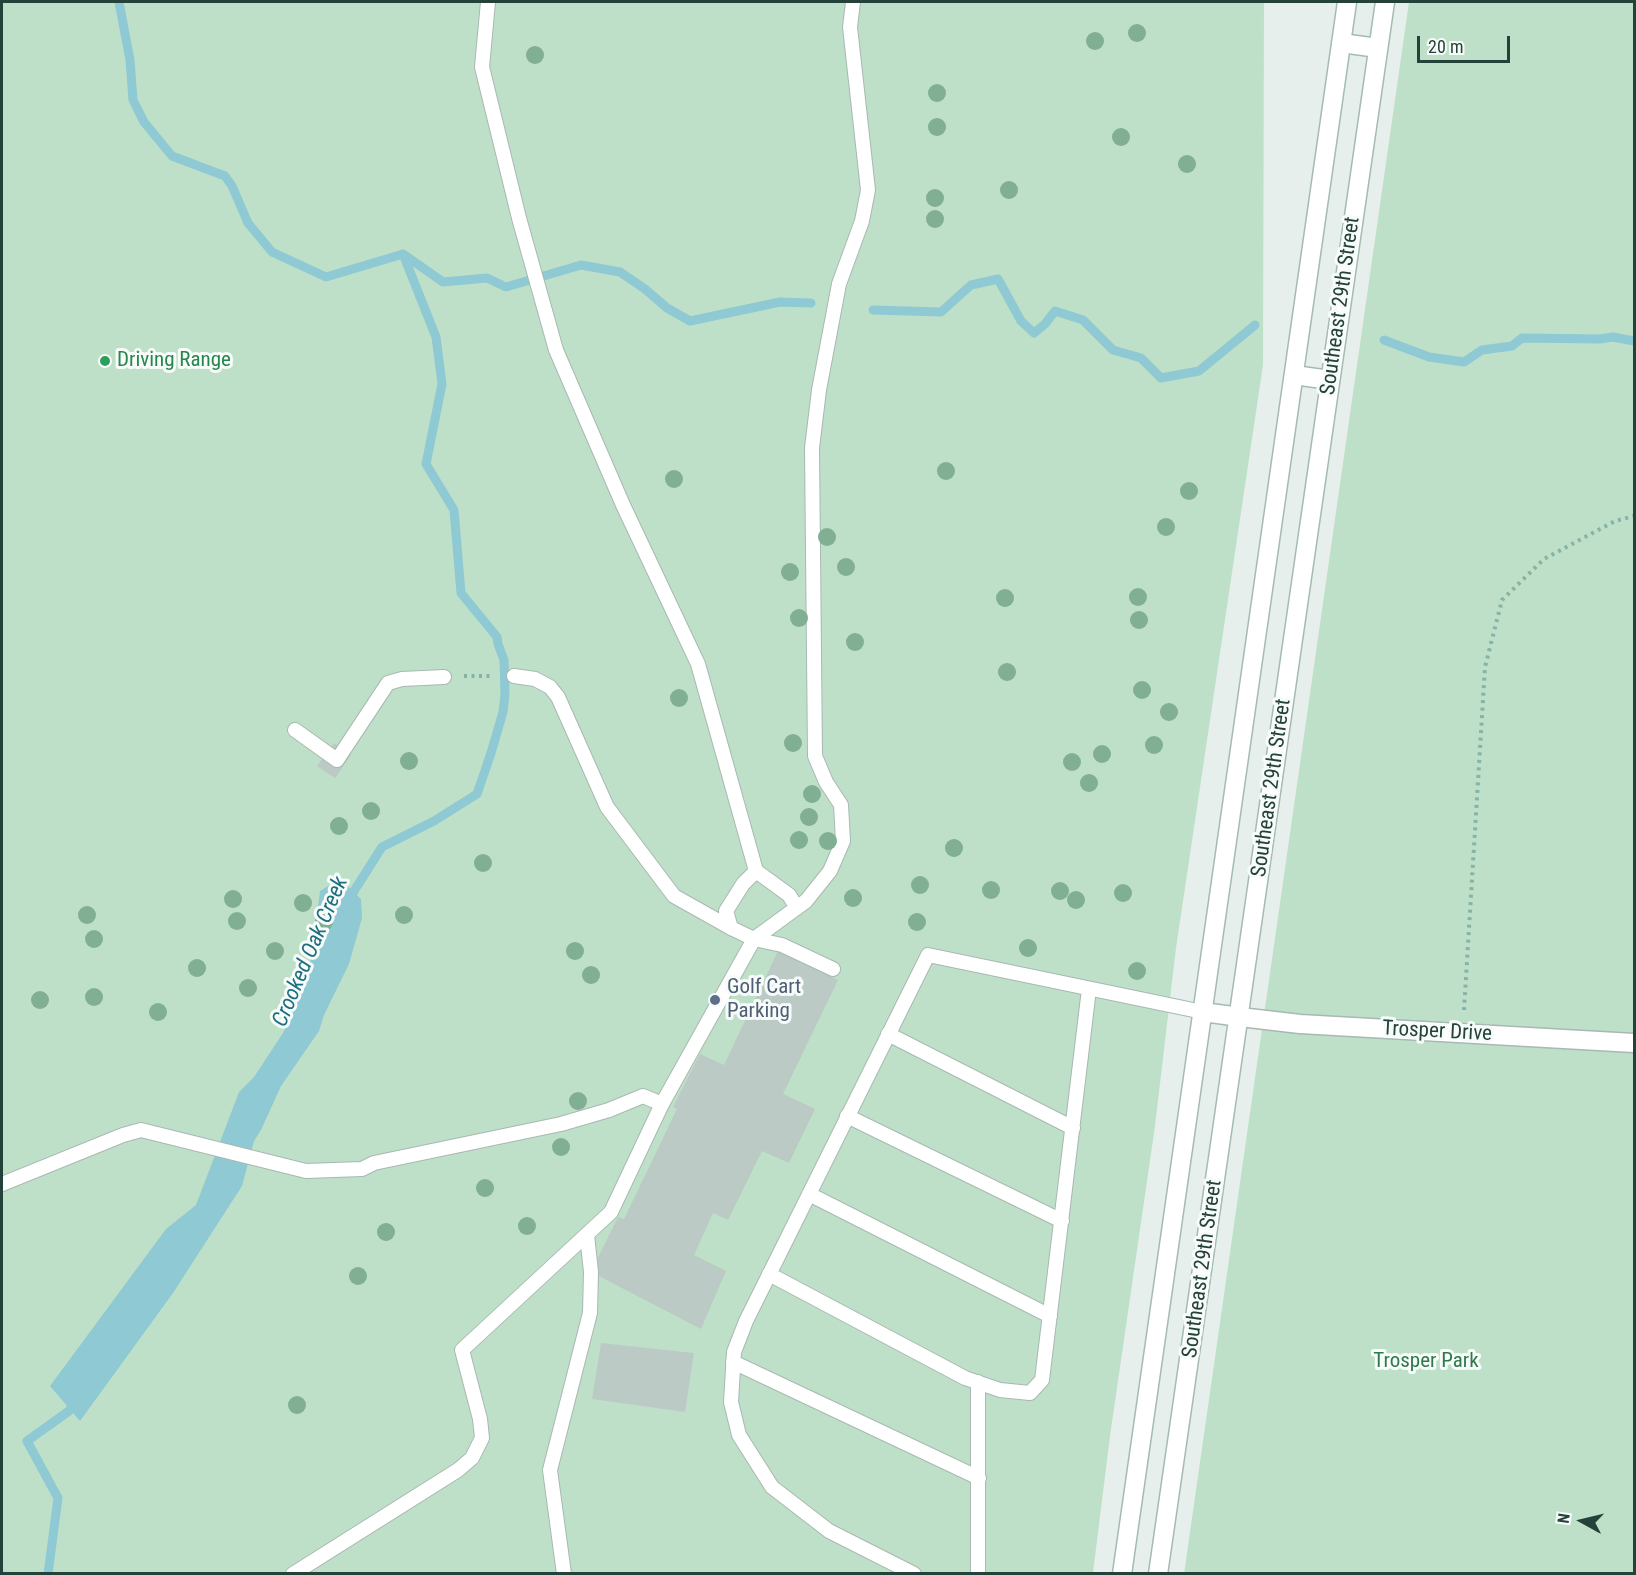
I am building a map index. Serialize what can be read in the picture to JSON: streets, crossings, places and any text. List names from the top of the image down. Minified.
{"streets":{"main road":["Southeast 29th Street","Trosper Drive"]},"crossings":[["Southeast 29th Street","Trosper Drive"]],"water":["Crooked Oak Creek"],"parks":["Trosper Park"],"places":["Driving Range","Golf Cart Parking"],"scale_bar":"20 m","north":"left"}
